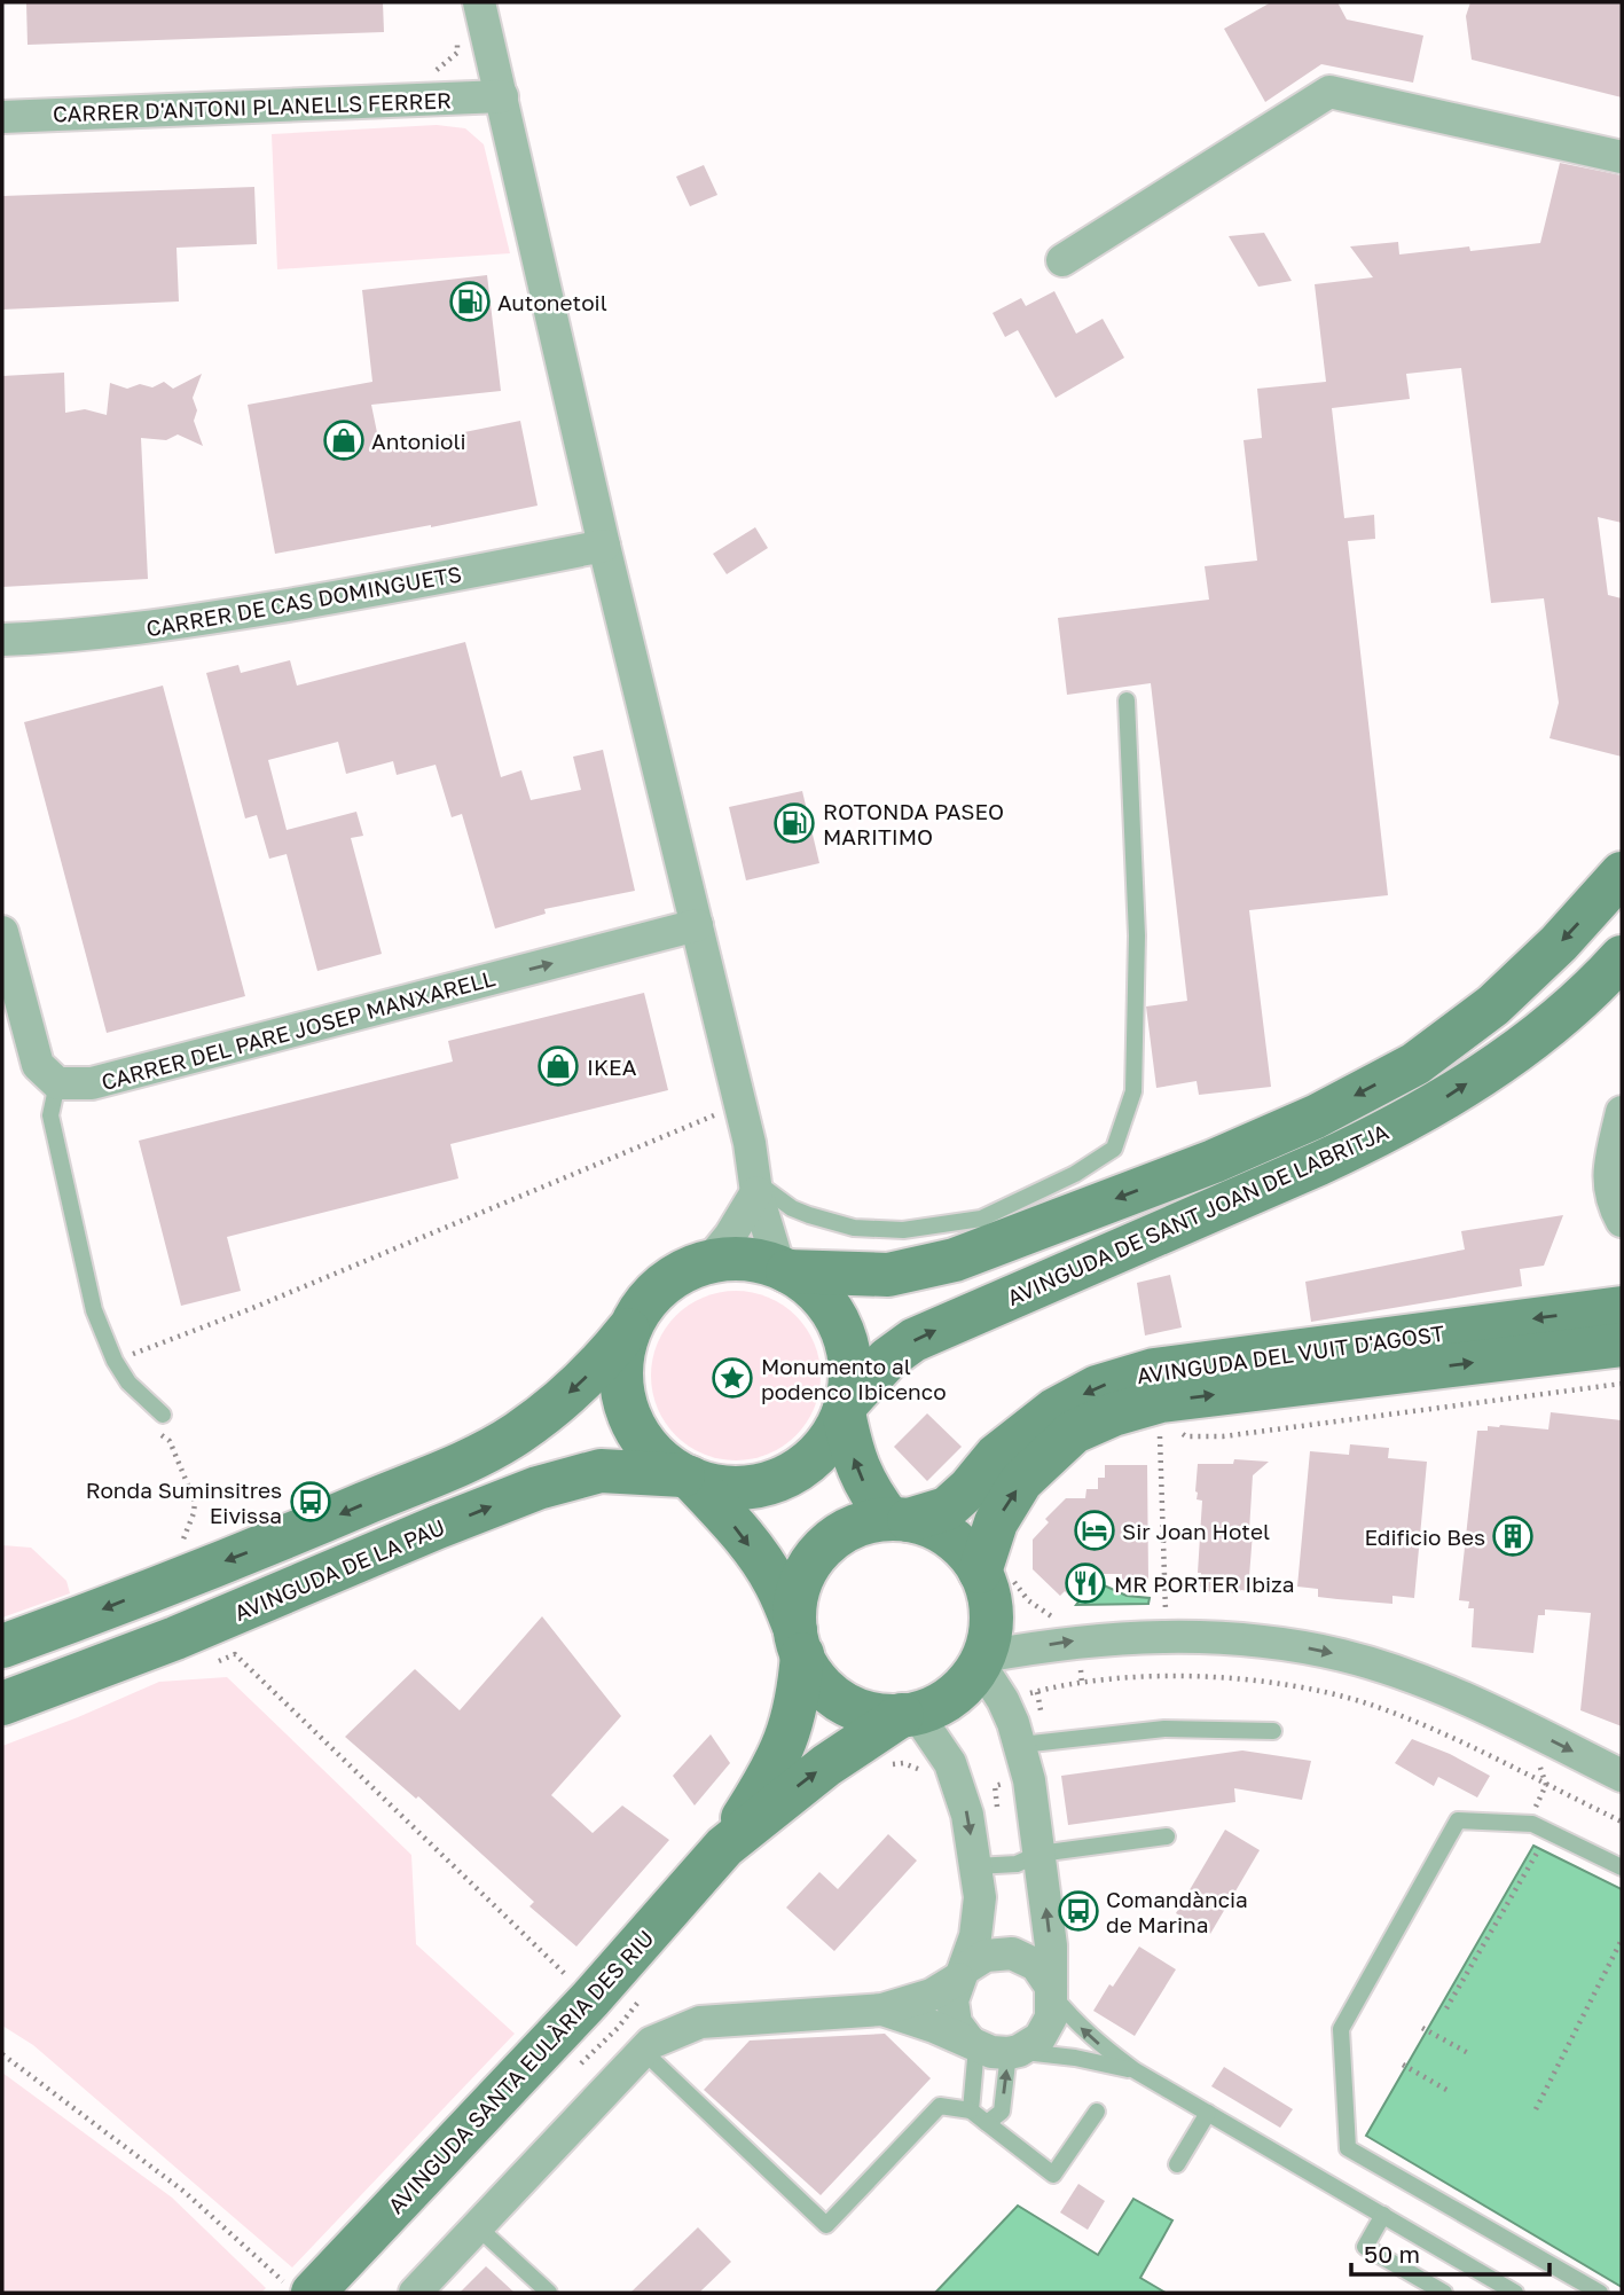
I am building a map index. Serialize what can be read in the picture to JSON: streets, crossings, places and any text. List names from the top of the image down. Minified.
{"streets":{"main road":["AVINGUDA DE SANT JOAN DE LABRITJA","AVINGUDA DEL VUIT D'AGOST","AVINGUDA DE LA PAU","AVINGUDA SANTA EULÀRIA DES RIU"],"street":["CARRER D'ANTONI PLANELLS FERRER","CARRER DE CAS DOMINGUETS","CARRER DEL PARE JOSEP MANXARELL"]},"crossings":[["AVINGUDA DE SANT JOAN DE LABRITJA","AVINGUDA DE LA PAU"],["AVINGUDA DEL VUIT D'AGOST","AVINGUDA SANTA EULÀRIA DES RIU"]],"one_way":["CARRER DEL PARE JOSEP MANXARELL"],"places":{"fuel station":["Autonetoil","ROTONDA PASEO MARITIMO"],"shop":["Antonioli","IKEA"],"place":["Monumento al podenco Ibicenco"],"bus stop":["Ronda Suminsitres Eivissa","Comandància de Marina"],"hotel":["Sir Joan Hotel"],"building":["Edificio Bes"],"restaurant":["MR PORTER Ibiza"]},"scale_bar":"50 m"}
